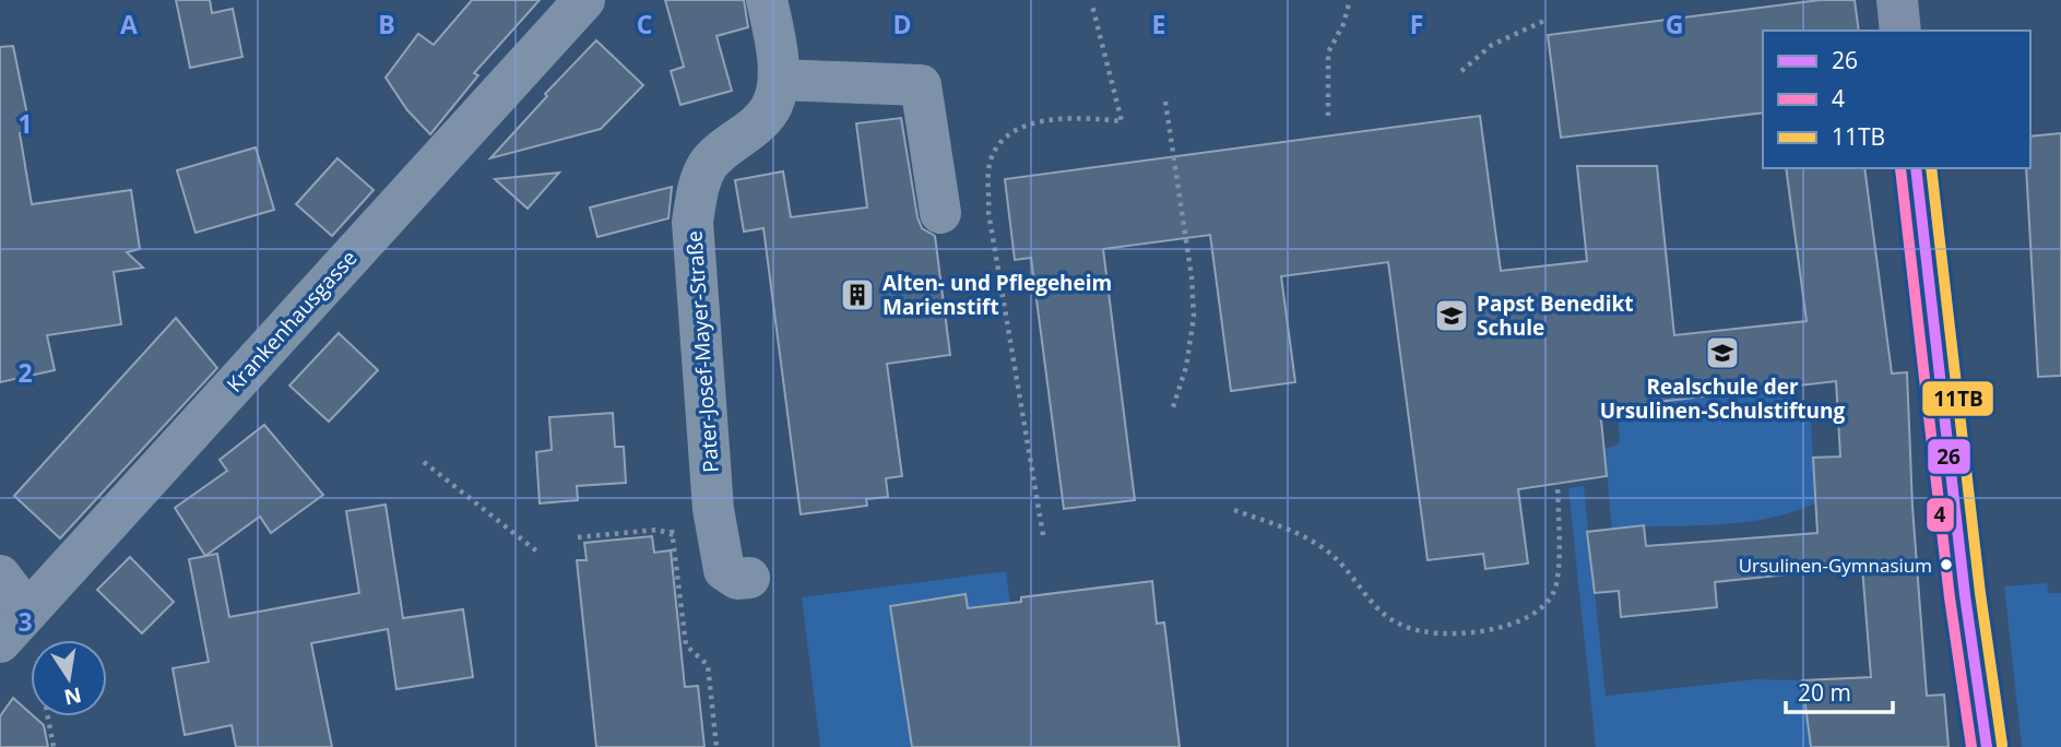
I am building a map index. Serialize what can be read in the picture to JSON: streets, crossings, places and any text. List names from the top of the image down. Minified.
{"streets":{"street":["Krankenhausgasse","Pater-Josef-Mayer-Straße"]},"places":{"building":["Alten- und Pflegeheim Marienstift"],"school or university":["Papst Benedikt Schule","Realschule der Ursulinen-Schulstiftung"],"other":["Ursulinen-Gymnasium"]},"lines":["transit line 26","transit line 4","transit line 11TB"],"legend":["26","4","11TB"],"scale_bar":"20 m","north":"bottom","grid":{"columns":["A","B","C","D","E","F","G"],"rows":["1","2","3"]}}
